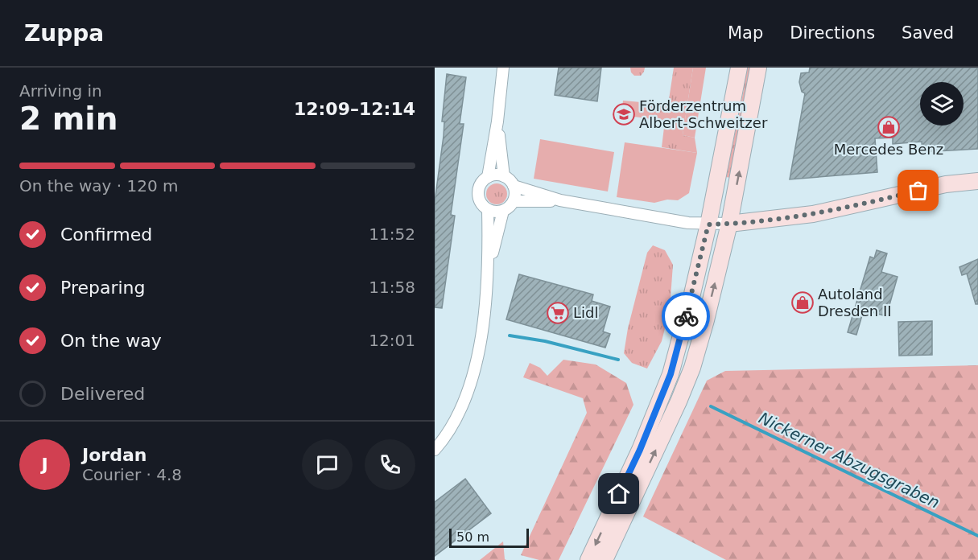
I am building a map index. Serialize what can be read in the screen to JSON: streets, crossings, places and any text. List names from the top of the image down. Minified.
{"water":["Nickerner Abzugsgraben"],"places":{"school or university":["Förderzentrum Albert-Schweitzer"],"shop":["Mercedes Benz","Autoland Dresden II"],"supermarket":["Lidl"]},"scale_bar":"50 m","page":{"header":"Zuppa","nav":["Map","Directions","Saved"],"heading":["2 min","Arriving in","12:09–12:14"],"panel":["Jordan","Courier · 4.8"],"bar":"On the way · 120 m","list":[["Confirmed","11:52"],["Preparing","11:58"],["On the way","12:01"],"Delivered"],"round":"J","scale":"50 m"}}
